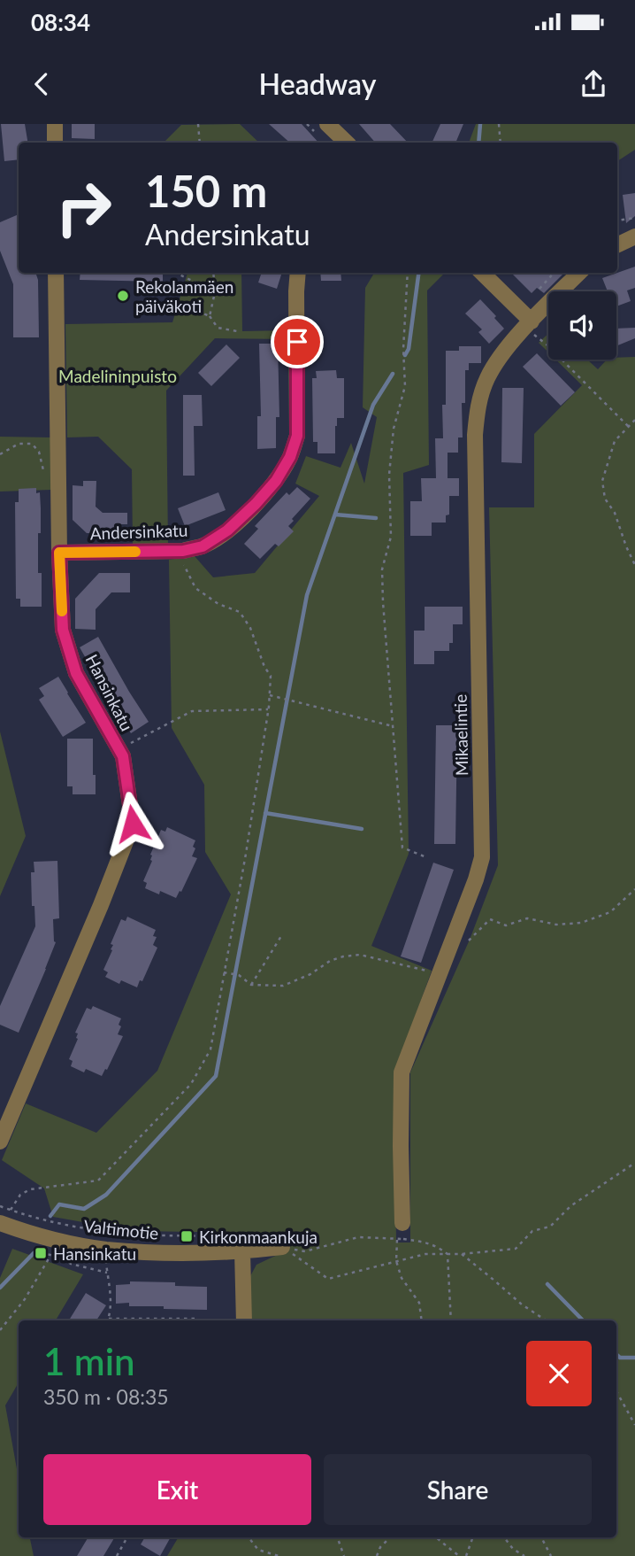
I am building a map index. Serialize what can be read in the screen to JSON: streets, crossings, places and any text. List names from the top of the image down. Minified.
{"streets":{"street":["Andersinkatu","Hansinkatu","Mikaelintie","Valtimotie"]},"crossings":[["Andersinkatu","Hansinkatu"]],"parks":["Madelininpuisto"],"places":{"other":["Rekolanmäen päiväkoti"],"transit":["Kirkonmaankuja","Hansinkatu"]},"page":{"status":"08:34","header":"Headway","turn":["150 m","Andersinkatu"],"heading":["1 min","350 m · 08:35"],"buttons":["Exit","Share"]}}
